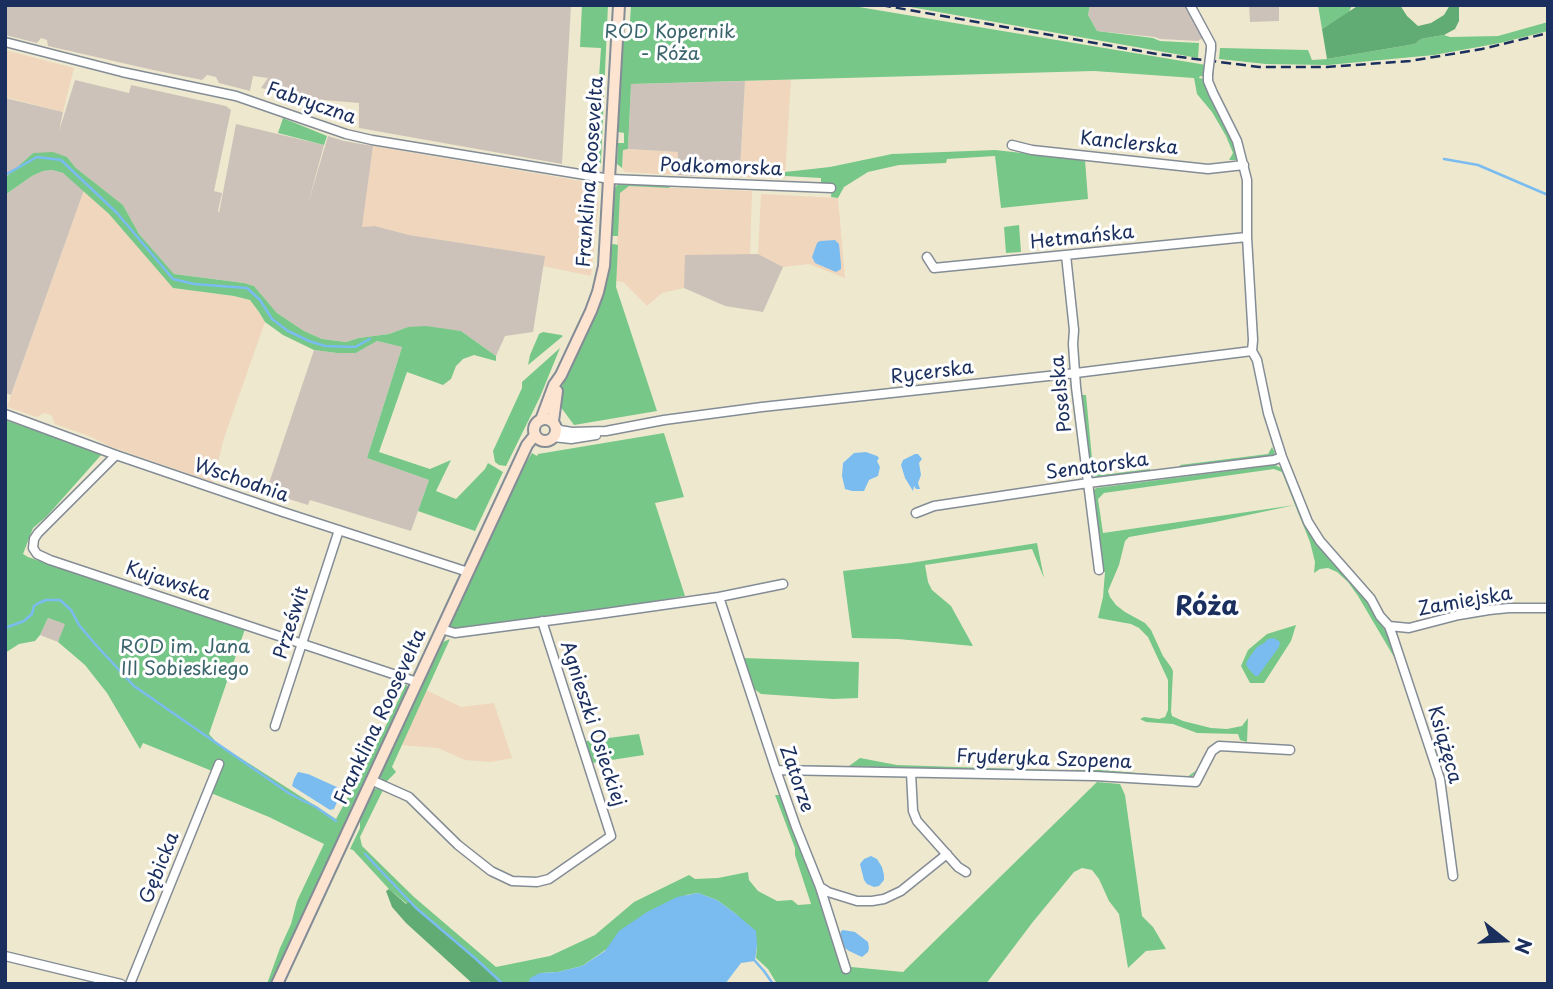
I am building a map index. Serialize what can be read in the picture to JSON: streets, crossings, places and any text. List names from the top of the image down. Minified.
{"streets":{"street":["Fabryczna","Kanclerska","Podkomorska","Franklina Roosevelta","Hetmańska","Rycerska","Poselska","Senatorska","Wschodnia","Kujawska","Zamiejska","Prześwit","Agnieszki Osieckiej","Książęca","Fryderyka Szopena","Zatorze","Gębicka"]},"crossings":[["Fabryczna","Podkomorska"],["Fabryczna","Franklina Roosevelta"],["Podkomorska","Franklina Roosevelta"],["Franklina Roosevelta","Rycerska"],["Franklina Roosevelta","Wschodnia"],["Franklina Roosevelta","Kujawska"],["Franklina Roosevelta","Agnieszki Osieckiej"],["Hetmańska","Poselska"],["Rycerska","Poselska"],["Rycerska","Książęca"],["Poselska","Senatorska"],["Senatorska","Książęca"],["Wschodnia","Kujawska"],["Wschodnia","Prześwit"],["Kujawska","Prześwit"],["Zamiejska","Książęca"],["Fryderyka Szopena","Zatorze"]],"districts":["Róża"],"parks":["ROD Kopernik - Róża","ROD im. Jana III Sobieskiego"],"north":"right"}
